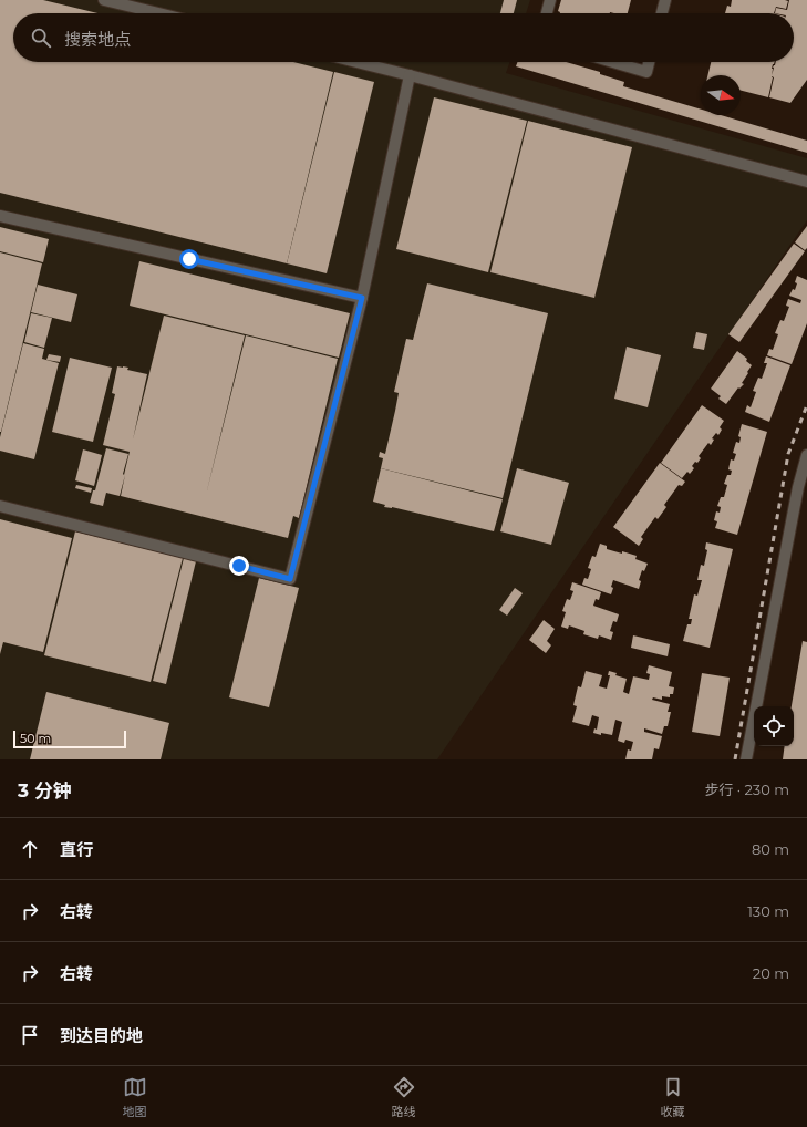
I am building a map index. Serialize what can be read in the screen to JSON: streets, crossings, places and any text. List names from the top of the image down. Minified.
{"scale_bar":"50 m","north":"right","page":{"search":"搜索地点","scale":"50 m","heading":["3 分钟","步行 · 230 m"],"list":[["直行","80 m"],["右转","130 m"],["右转","20 m"],"到达目的地"],"nav":["地图","路线","收藏"]}}
